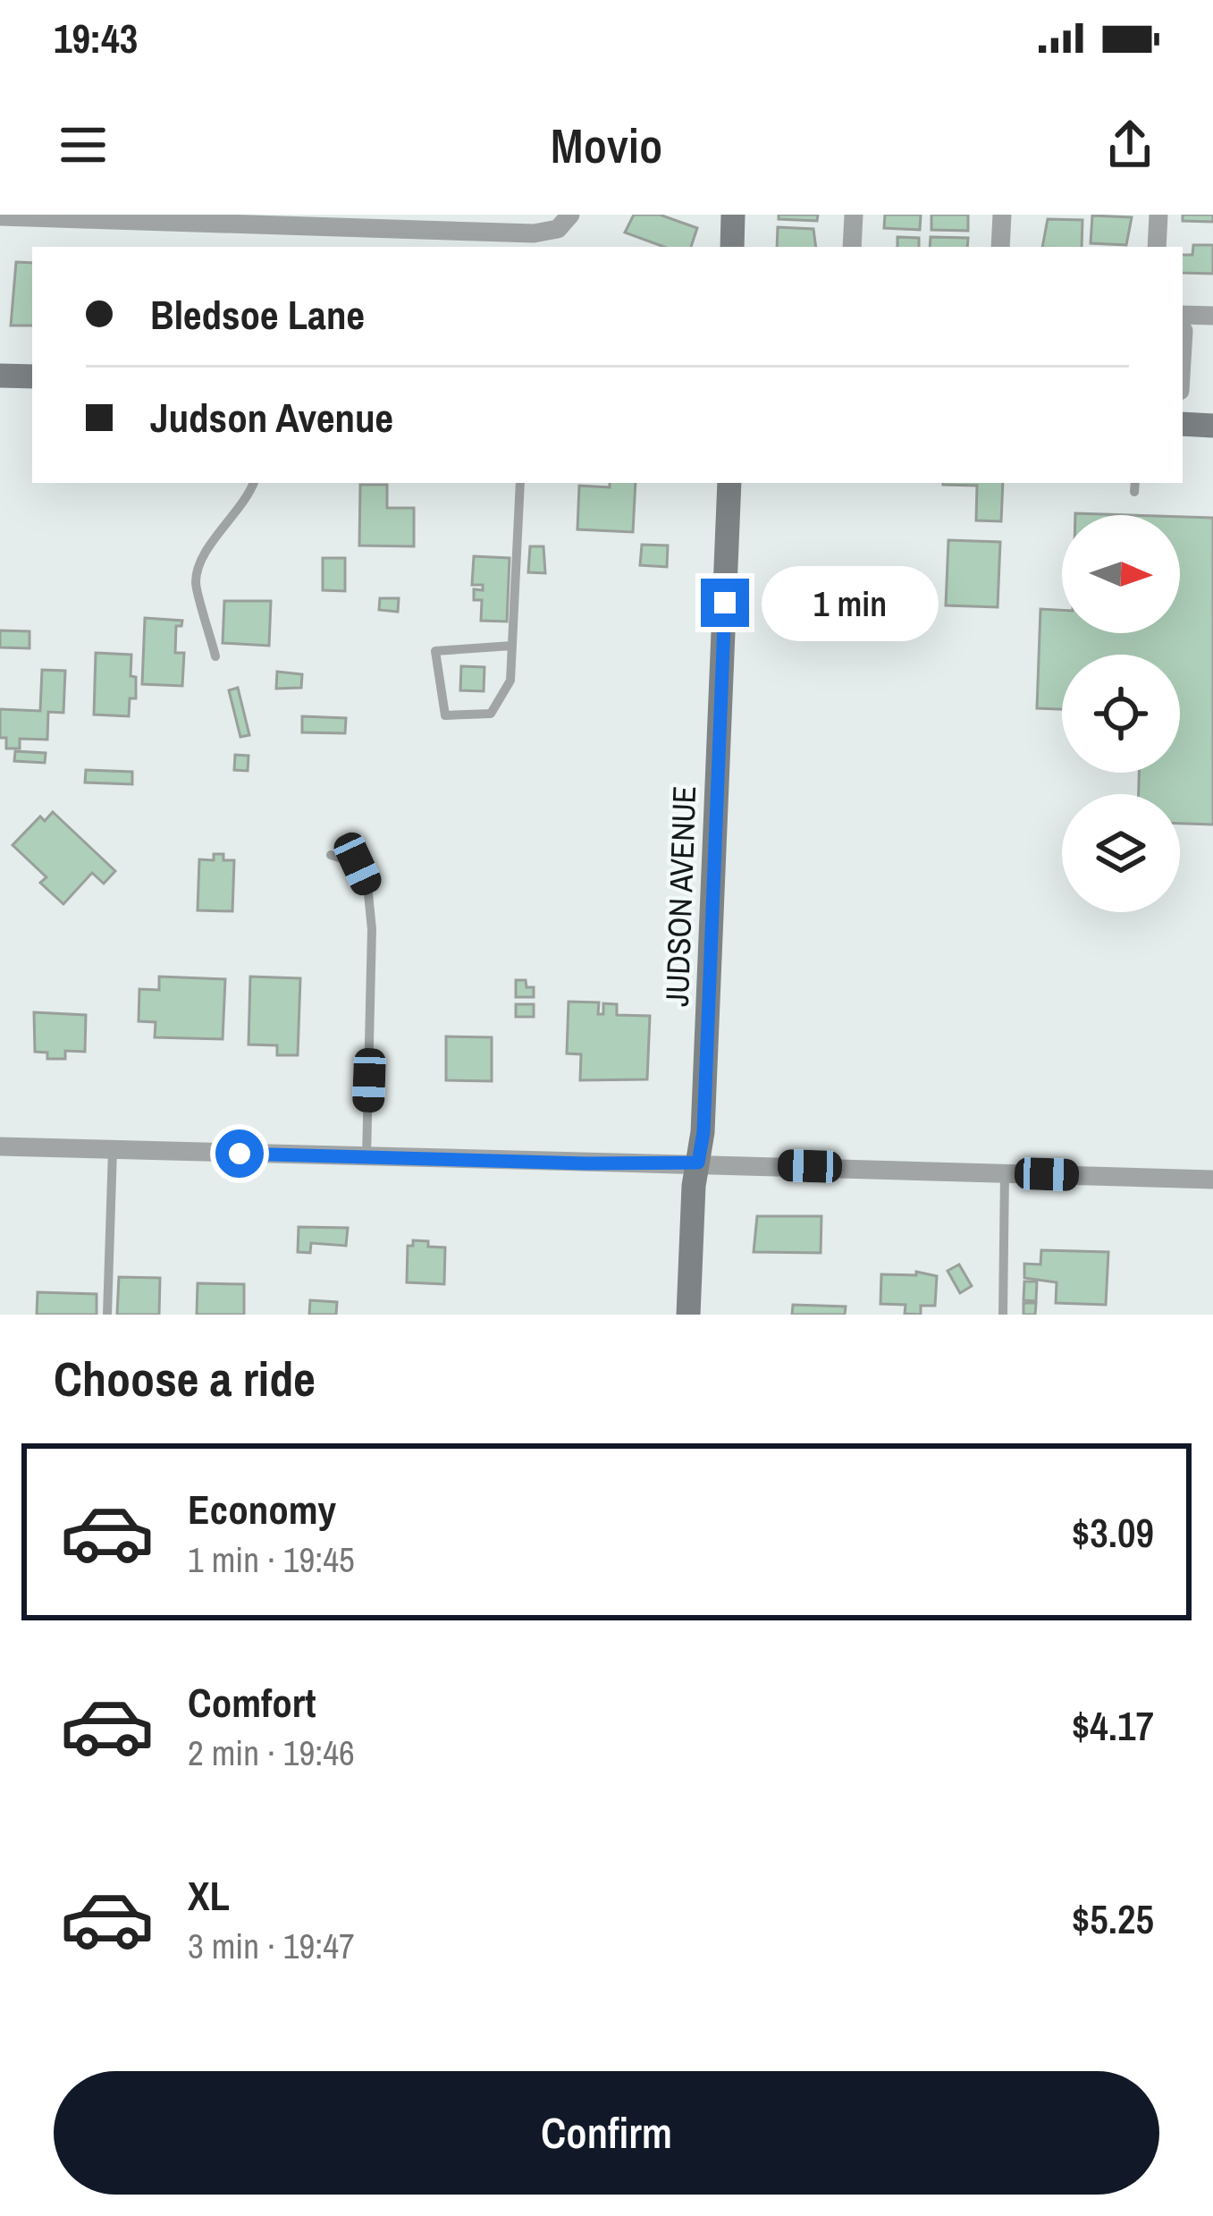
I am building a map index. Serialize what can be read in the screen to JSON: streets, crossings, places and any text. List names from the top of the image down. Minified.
{"streets":{"street":["JUDSON AVENUE"]},"north":"right","page":{"status":"19:43","header":"Movio","banner":["Bledsoe Lane","Judson Avenue"],"bubble":"1 min","heading":"Choose a ride","list":[{"name":"Economy","note":"1 min · 19:45","value":"$3.09"},{"name":"Comfort","note":"2 min · 19:46","value":"$4.17"},{"name":"XL","note":"3 min · 19:47","value":"$5.25"}],"buttons":"Confirm"}}
